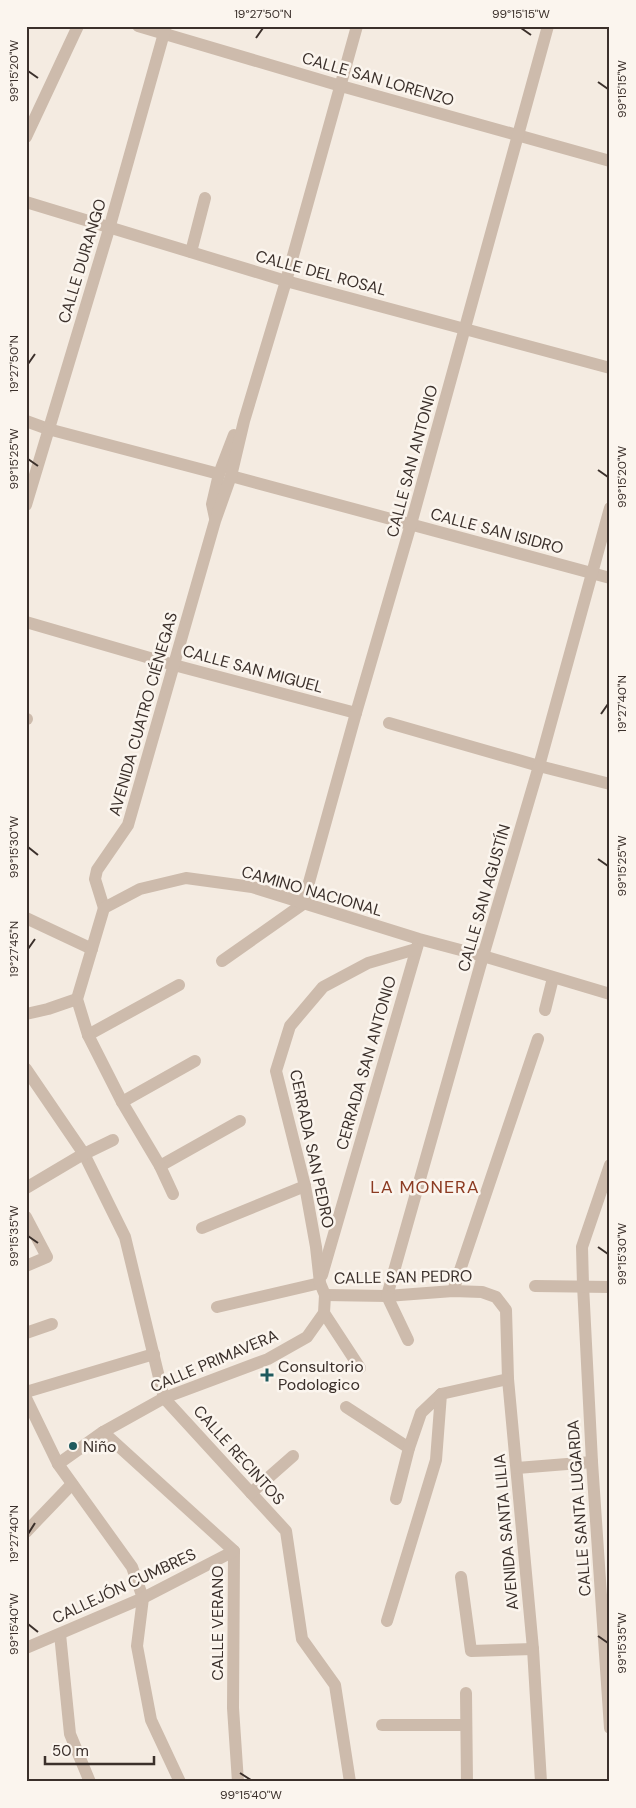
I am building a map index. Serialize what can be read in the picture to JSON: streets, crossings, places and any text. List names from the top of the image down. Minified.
{"streets":{"street":["CALLE SAN LORENZO","CALLE DURANGO","CALLE DEL ROSAL","CALLE SAN ANTONIO","CALLE SAN ISIDRO","CALLE SAN MIGUEL","AVENIDA CUATRO CIÉNEGAS","CAMINO NACIONAL","CALLE SAN AGUSTÍN","CERRADA SAN ANTONIO","CERRADA SAN PEDRO","CALLE SAN PEDRO","CALLE PRIMAVERA","CALLE RECINTOS","CALLE SANTA LUGARDA","AVENIDA SANTA LILIA","CALLEJÓN CUMBRES","CALLE VERANO"]},"crossings":[["CALLE SAN LORENZO","CALLE DURANGO"],["CALLE SAN LORENZO","CALLE SAN ANTONIO"],["CALLE SAN LORENZO","AVENIDA CUATRO CIÉNEGAS"],["CALLE DURANGO","CALLE DEL ROSAL"],["CALLE DURANGO","CALLE SAN ISIDRO"],["CALLE DEL ROSAL","CALLE SAN ANTONIO"],["CALLE DEL ROSAL","AVENIDA CUATRO CIÉNEGAS"],["CALLE SAN ANTONIO","CALLE SAN ISIDRO"],["CALLE SAN ANTONIO","CALLE SAN MIGUEL"],["CALLE SAN ANTONIO","CAMINO NACIONAL"],["CALLE SAN ISIDRO","AVENIDA CUATRO CIÉNEGAS"],["CALLE SAN ISIDRO","CALLE SAN AGUSTÍN"],["CALLE SAN MIGUEL","AVENIDA CUATRO CIÉNEGAS"],["AVENIDA CUATRO CIÉNEGAS","CAMINO NACIONAL"],["CAMINO NACIONAL","CALLE SAN AGUSTÍN"],["CAMINO NACIONAL","CERRADA SAN ANTONIO"],["CAMINO NACIONAL","CERRADA SAN PEDRO"],["CALLE SAN AGUSTÍN","CALLE SAN PEDRO"],["CERRADA SAN ANTONIO","CERRADA SAN PEDRO"],["CALLE SAN PEDRO","AVENIDA SANTA LILIA"],["CALLE PRIMAVERA","CALLE RECINTOS"],["CALLE PRIMAVERA","CALLE VERANO"],["CALLEJÓN CUMBRES","CALLE VERANO"]],"districts":["LA MONERA"],"places":{"health":["Consultorio Podologico"],"other":["Niño"]},"scale_bar":"50 m","coordinates":["19°27'50\"N","99°15'15\"W","99°15'20\"W","99°15'25\"W","19°27'40\"N","99°15'30\"W","19°27'45\"N","99°15'35\"W","99°15'40\"W"]}
